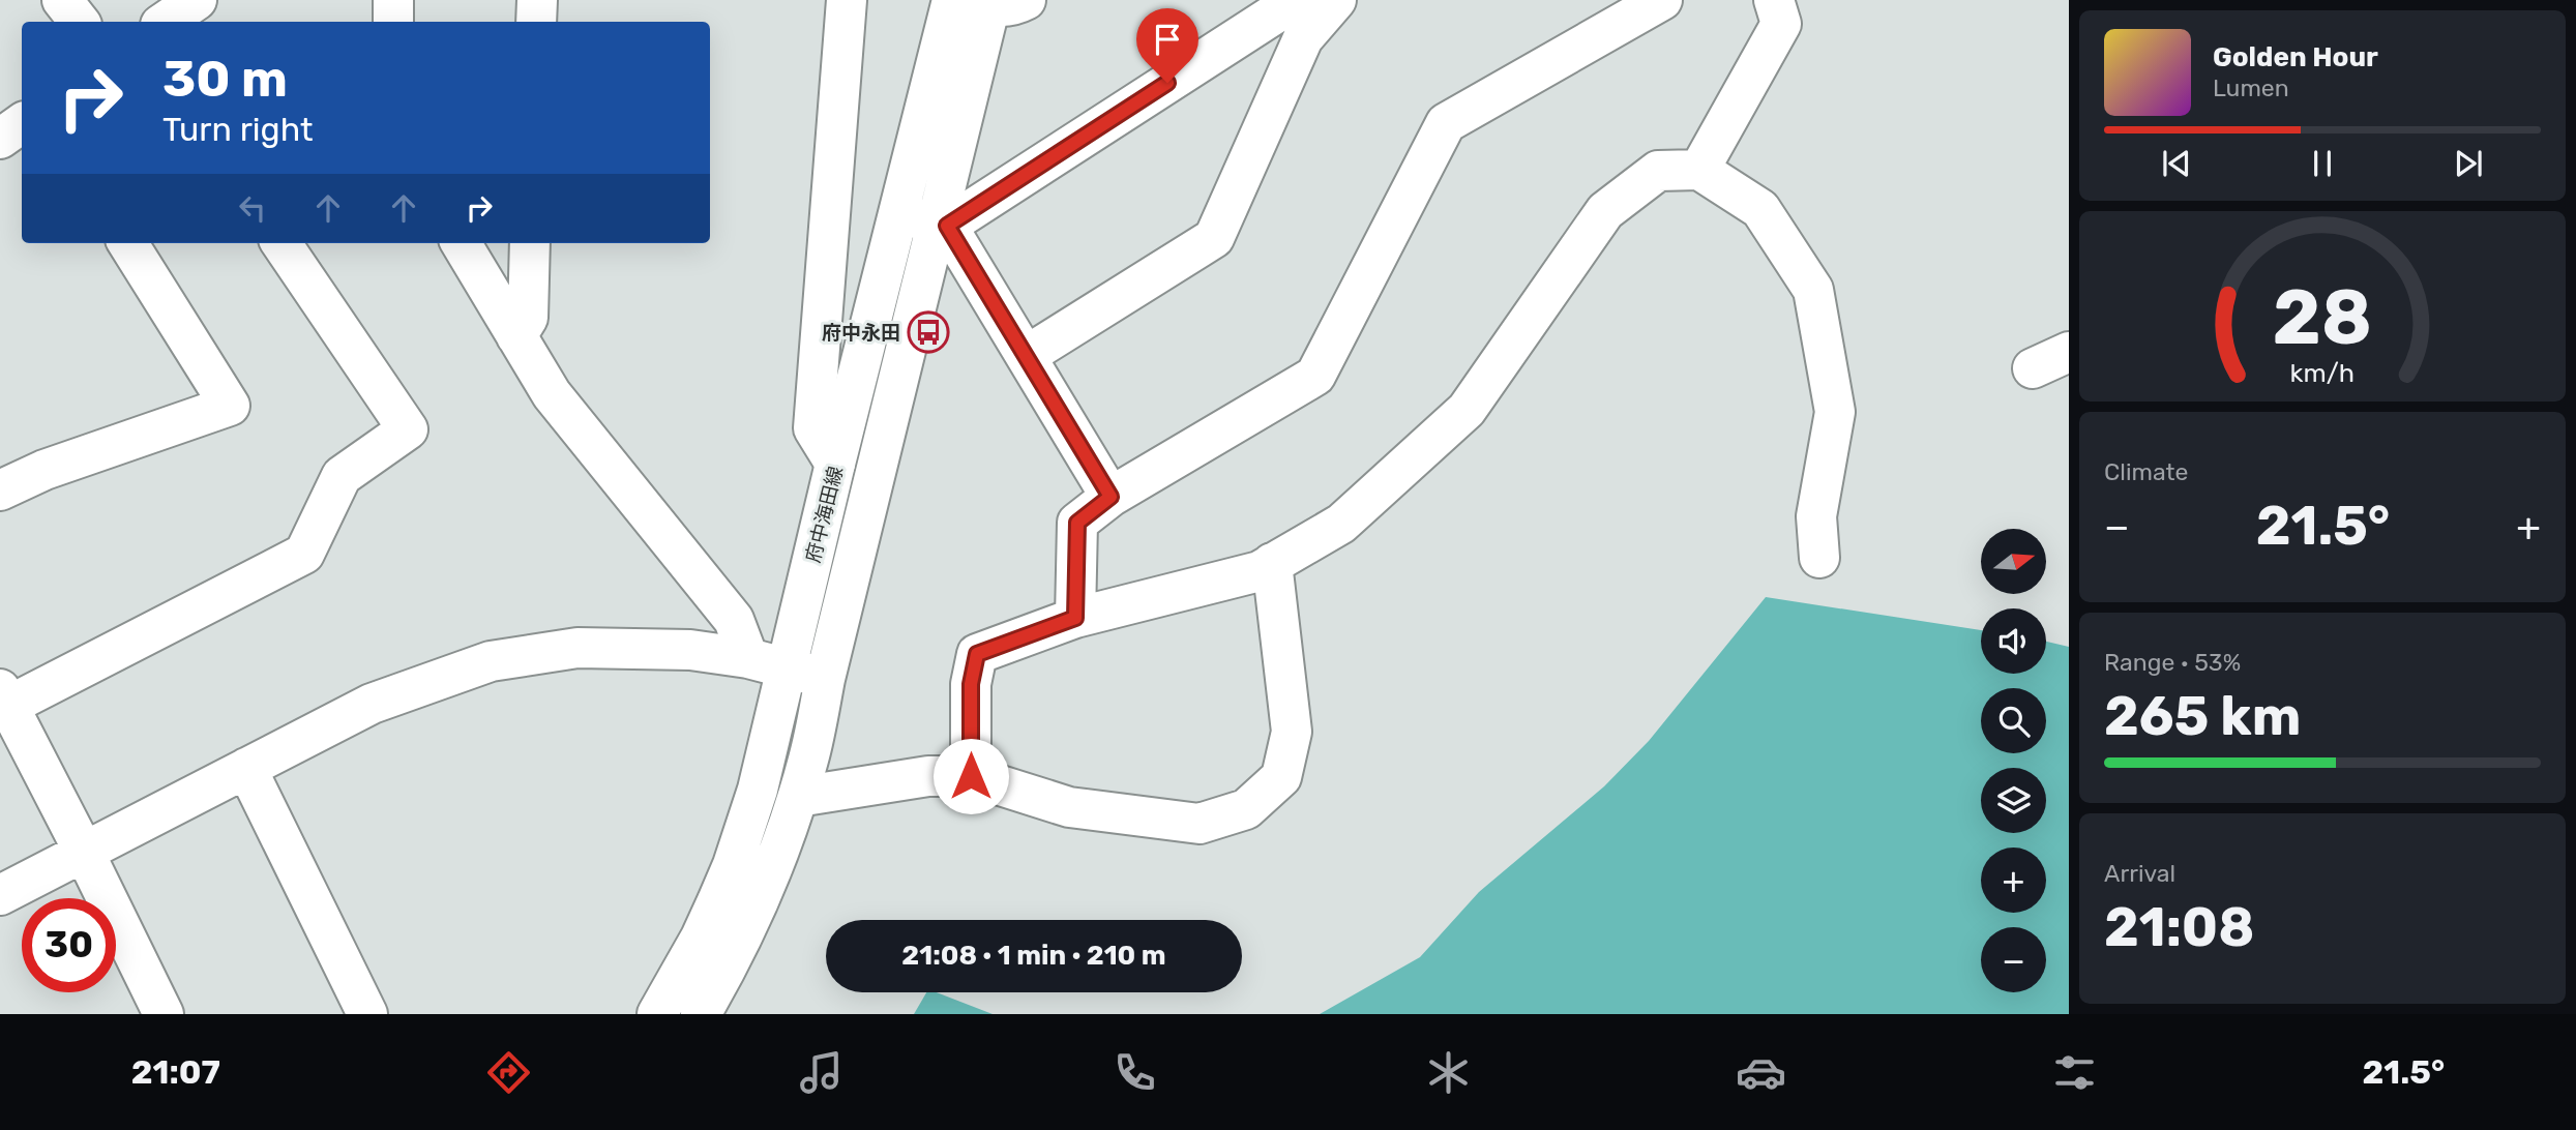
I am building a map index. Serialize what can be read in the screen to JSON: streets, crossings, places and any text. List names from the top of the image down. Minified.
{"streets":{"street":["府中海田線"]},"places":{"bus stop":["府中永田"]},"north":"right","page":{"turn":["30 m","Turn right"],"song":["Golden Hour","Lumen"],"tile":["Climate",["Range · 53%","265 km"],["Arrival","21:08"]],"heat":["−","21.5°","+"],"map_buttons":["+","−"],"limit":"30","trip":"21:08 · 1 min · 210 m","tabs":["21:07","21.5°"],"gauge":["28","km/h"]}}
